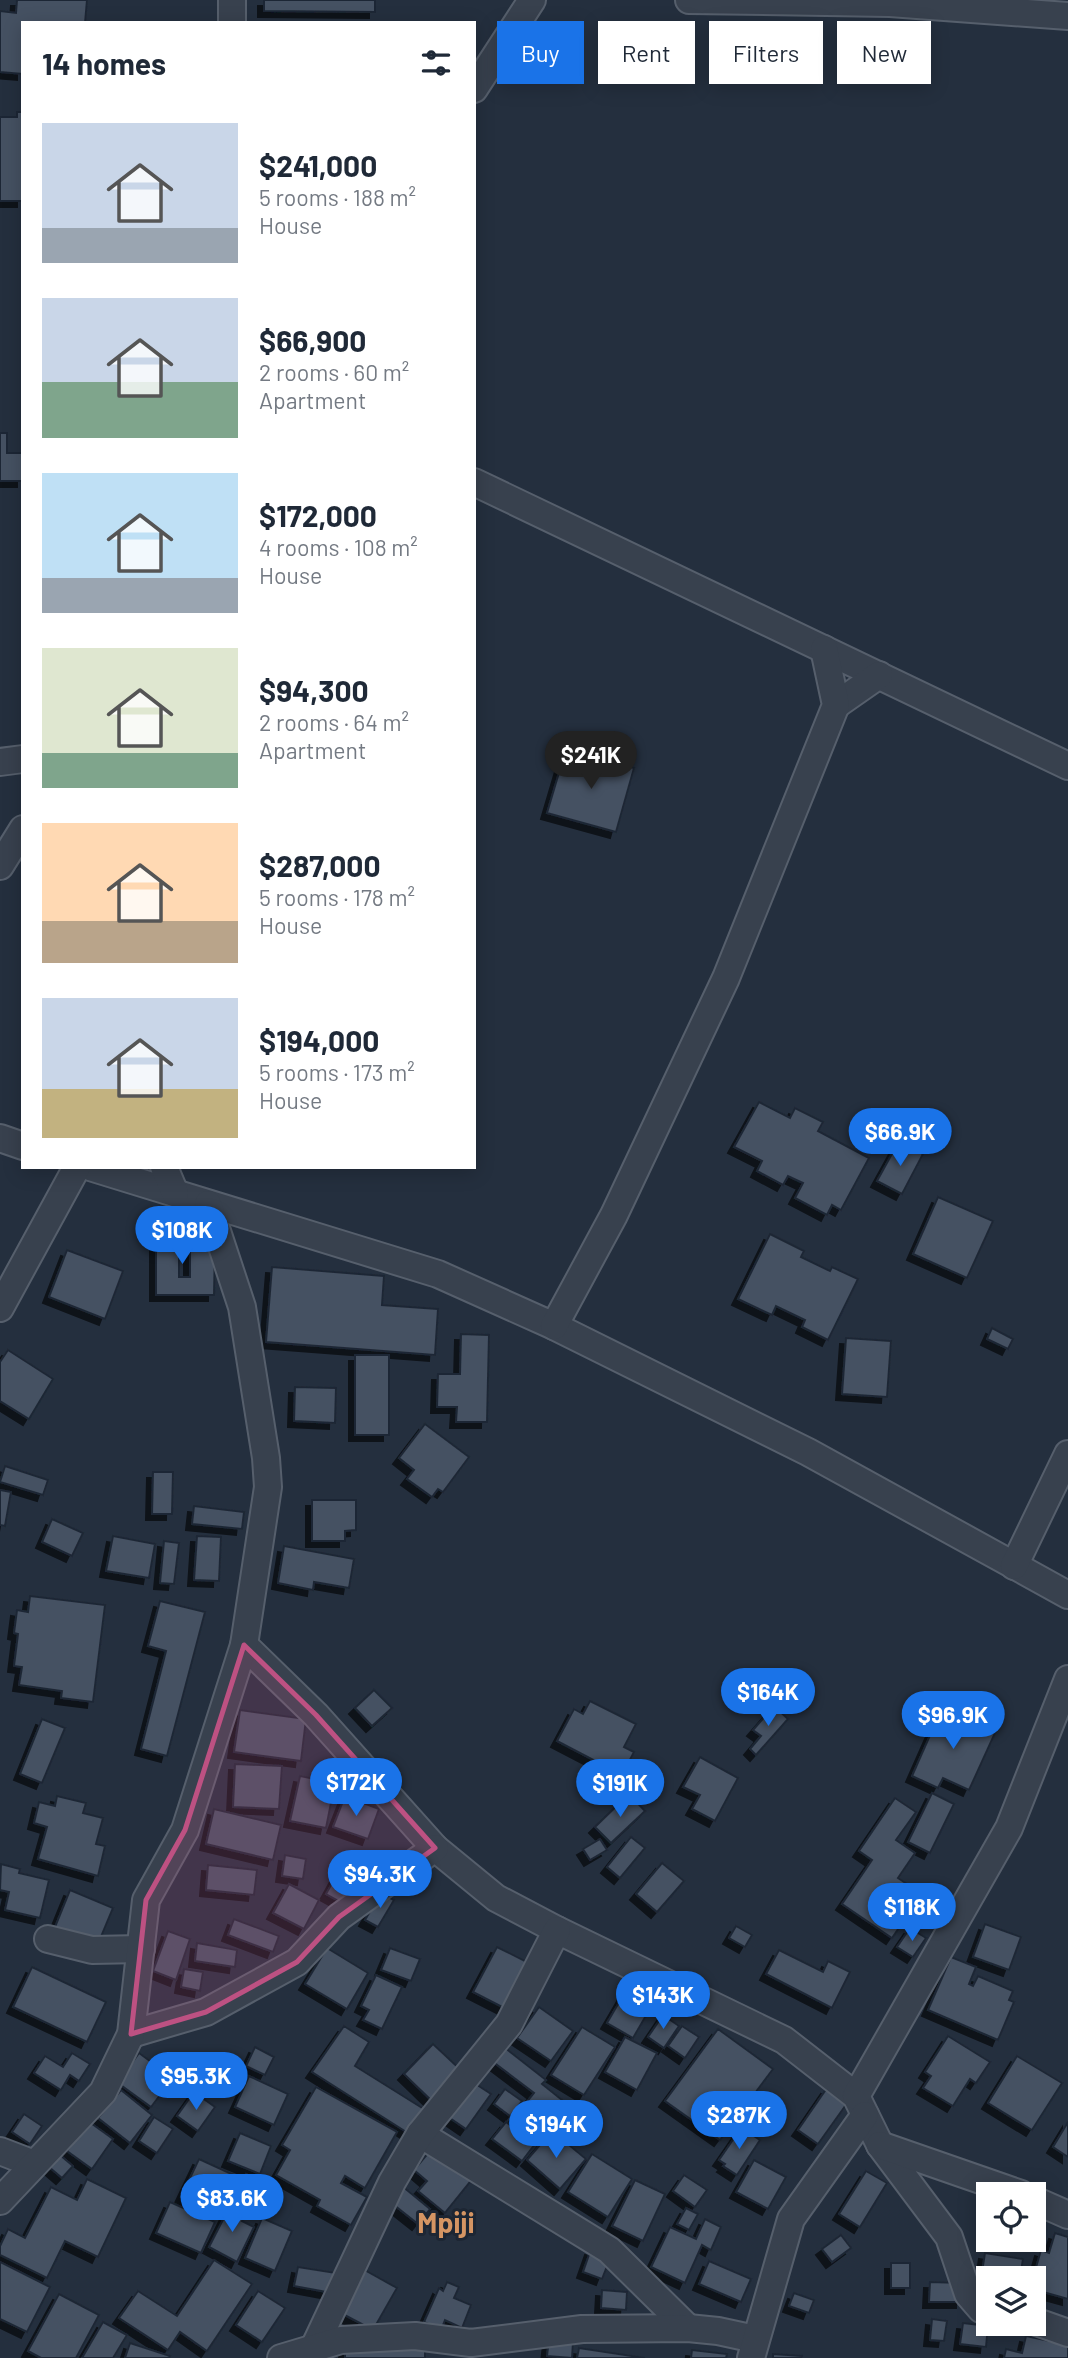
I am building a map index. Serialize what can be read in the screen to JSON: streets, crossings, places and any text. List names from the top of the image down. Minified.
{"districts":["Mpiji"],"page":{"chip":["Buy","Rent","Filters","New"],"heading":"14 homes","list":[{"name":"$241,000","note":"5 rooms · 188 m² · House"},{"name":"$66,900","note":"2 rooms · 60 m² · Apartment"},{"name":"$172,000","note":"4 rooms · 108 m² · House"},{"name":"$94,300","note":"2 rooms · 64 m² · Apartment"},{"name":"$287,000","note":"5 rooms · 178 m² · House"},{"name":"$194,000","note":"5 rooms · 173 m² · House"}],"price":["$241K","$66.9K","$108K","$164K","$96.9K","$172K","$191K","$94.3K","$118K","$143K","$95.3K","$287K","$194K","$83.6K"]}}
